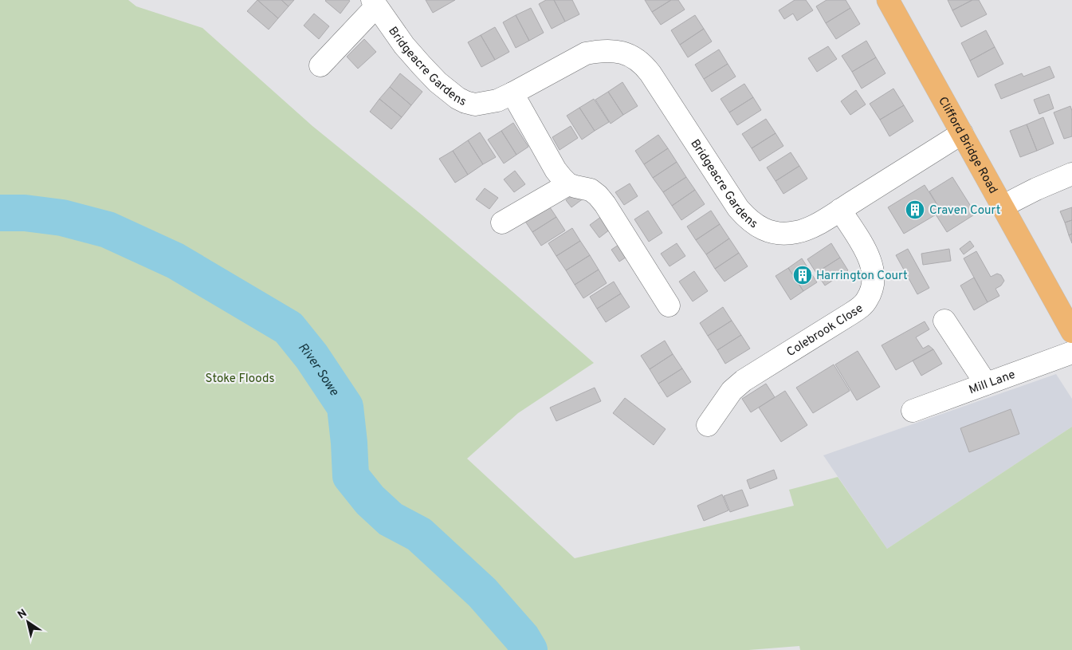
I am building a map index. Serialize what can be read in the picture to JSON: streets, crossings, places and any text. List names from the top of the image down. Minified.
{"streets":{"main road":["Clifford Bridge Road"],"street":["Bridgeacre Gardens","Colebrook Close","Mill Lane"]},"crossings":[["Bridgeacre Gardens","Clifford Bridge Road"],["Bridgeacre Gardens","Colebrook Close"]],"water":["River Sowe"],"parks":["Stoke Floods"],"places":{"building":["Craven Court","Harrington Court"]},"north":"top left"}
